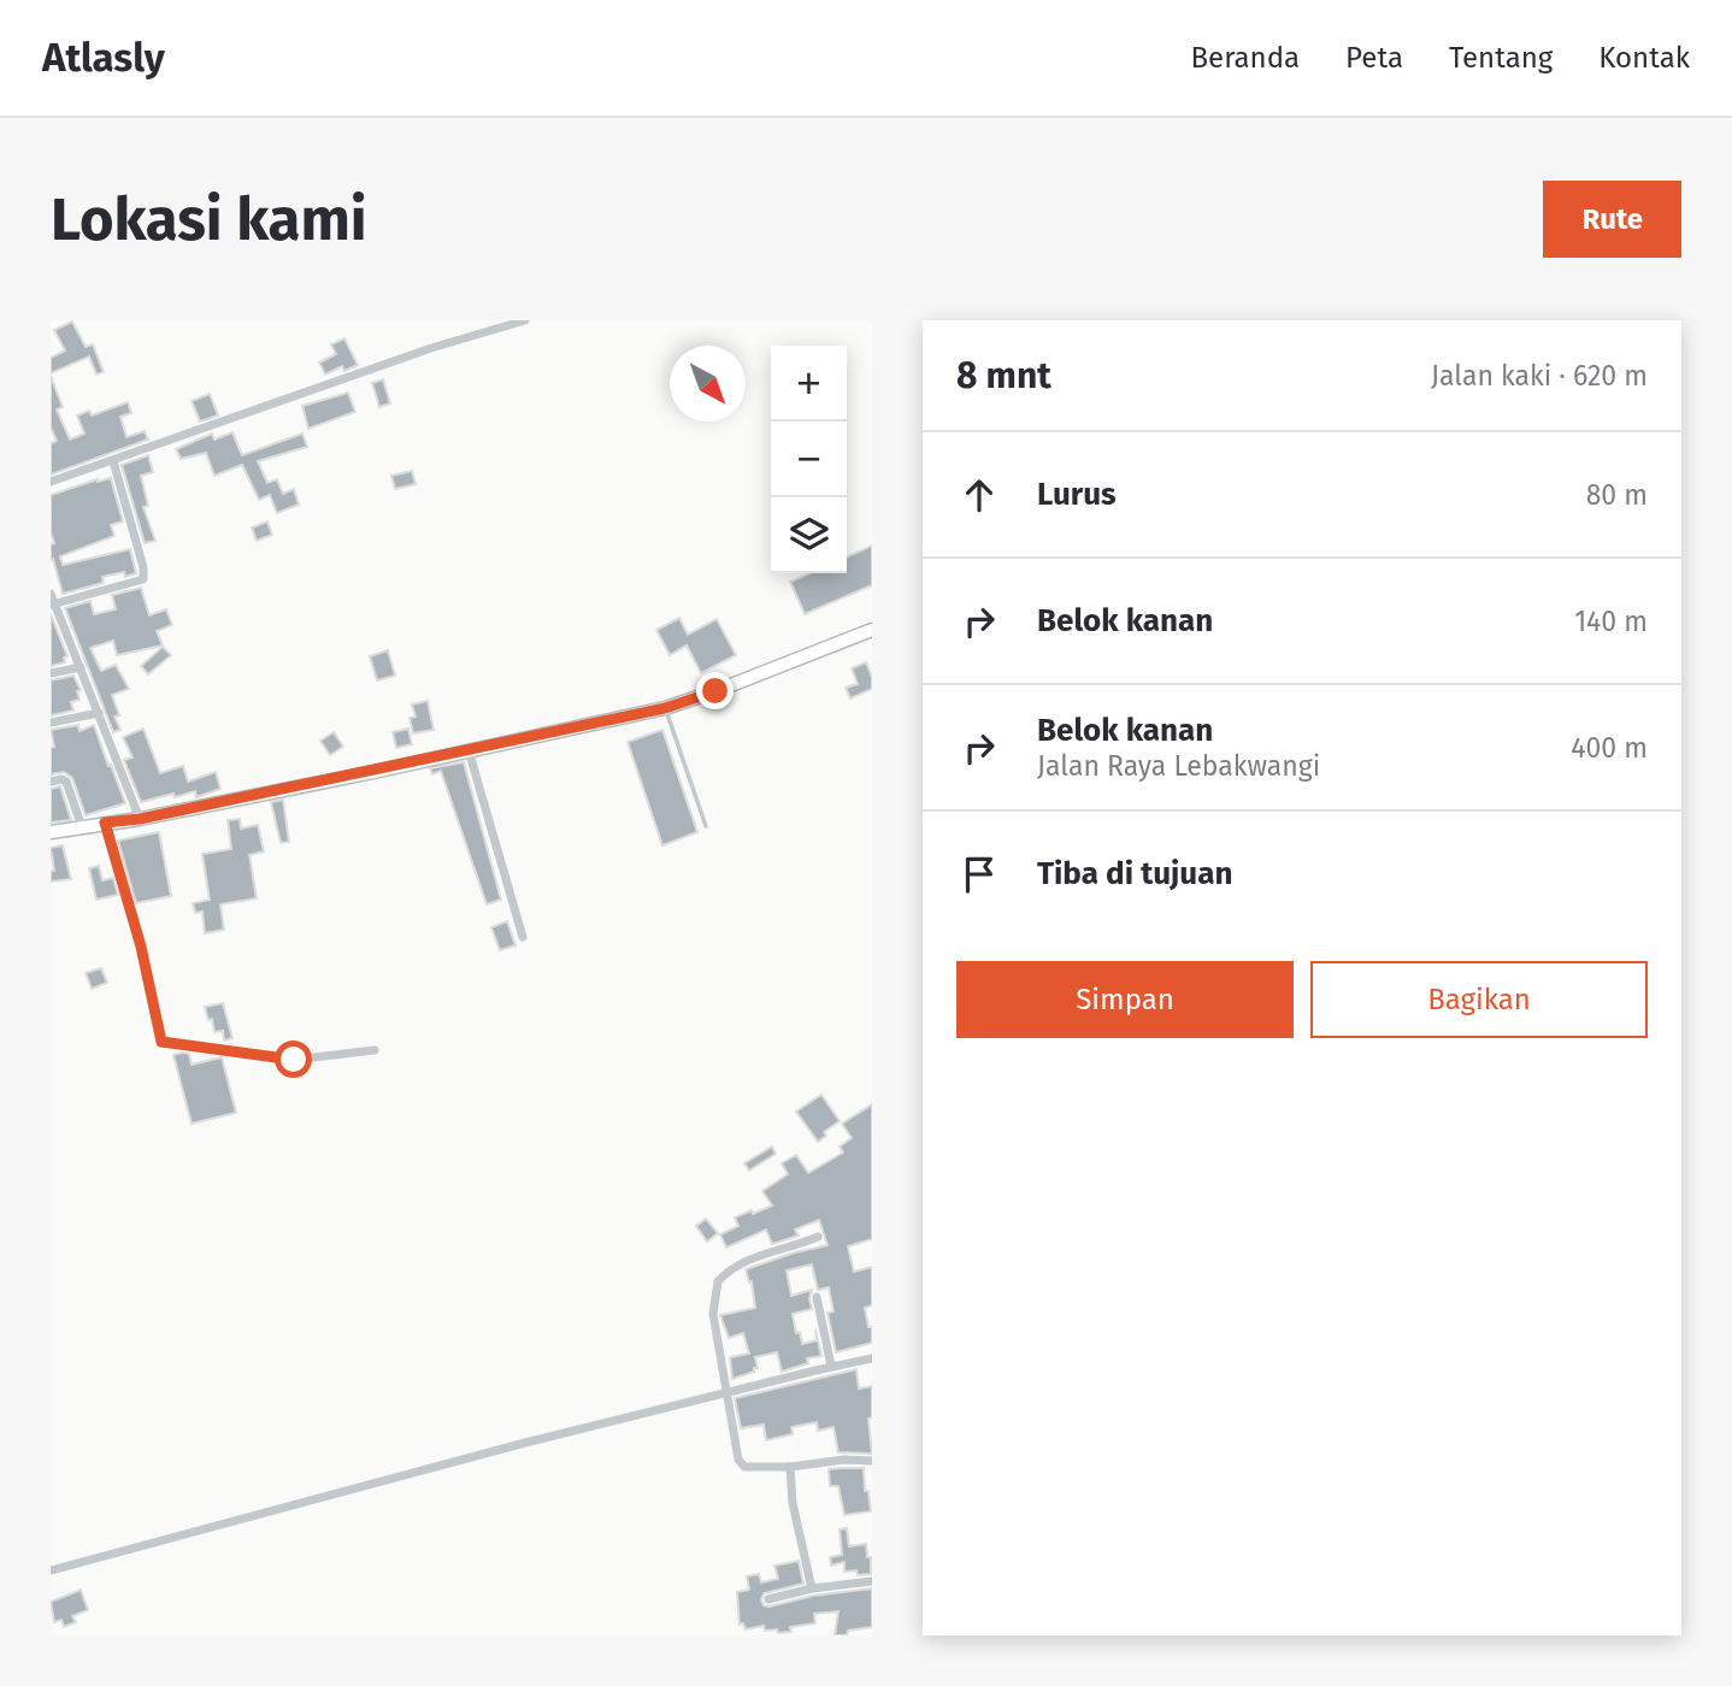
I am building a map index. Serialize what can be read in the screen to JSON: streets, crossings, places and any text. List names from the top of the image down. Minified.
{"north":"bottom right","page":{"header":"Atlasly","nav":["Beranda","Peta","Tentang","Kontak"],"buttons":["Rute",["Simpan","Bagikan"]],"title":"Lokasi kami","heading":["8 mnt","Jalan kaki · 620 m"],"map_buttons":["+","−"],"list":[["Lurus","80 m"],["Belok kanan","140 m"],["Belok kanan","Jalan Raya Lebakwangi","400 m"],"Tiba di tujuan"]}}
